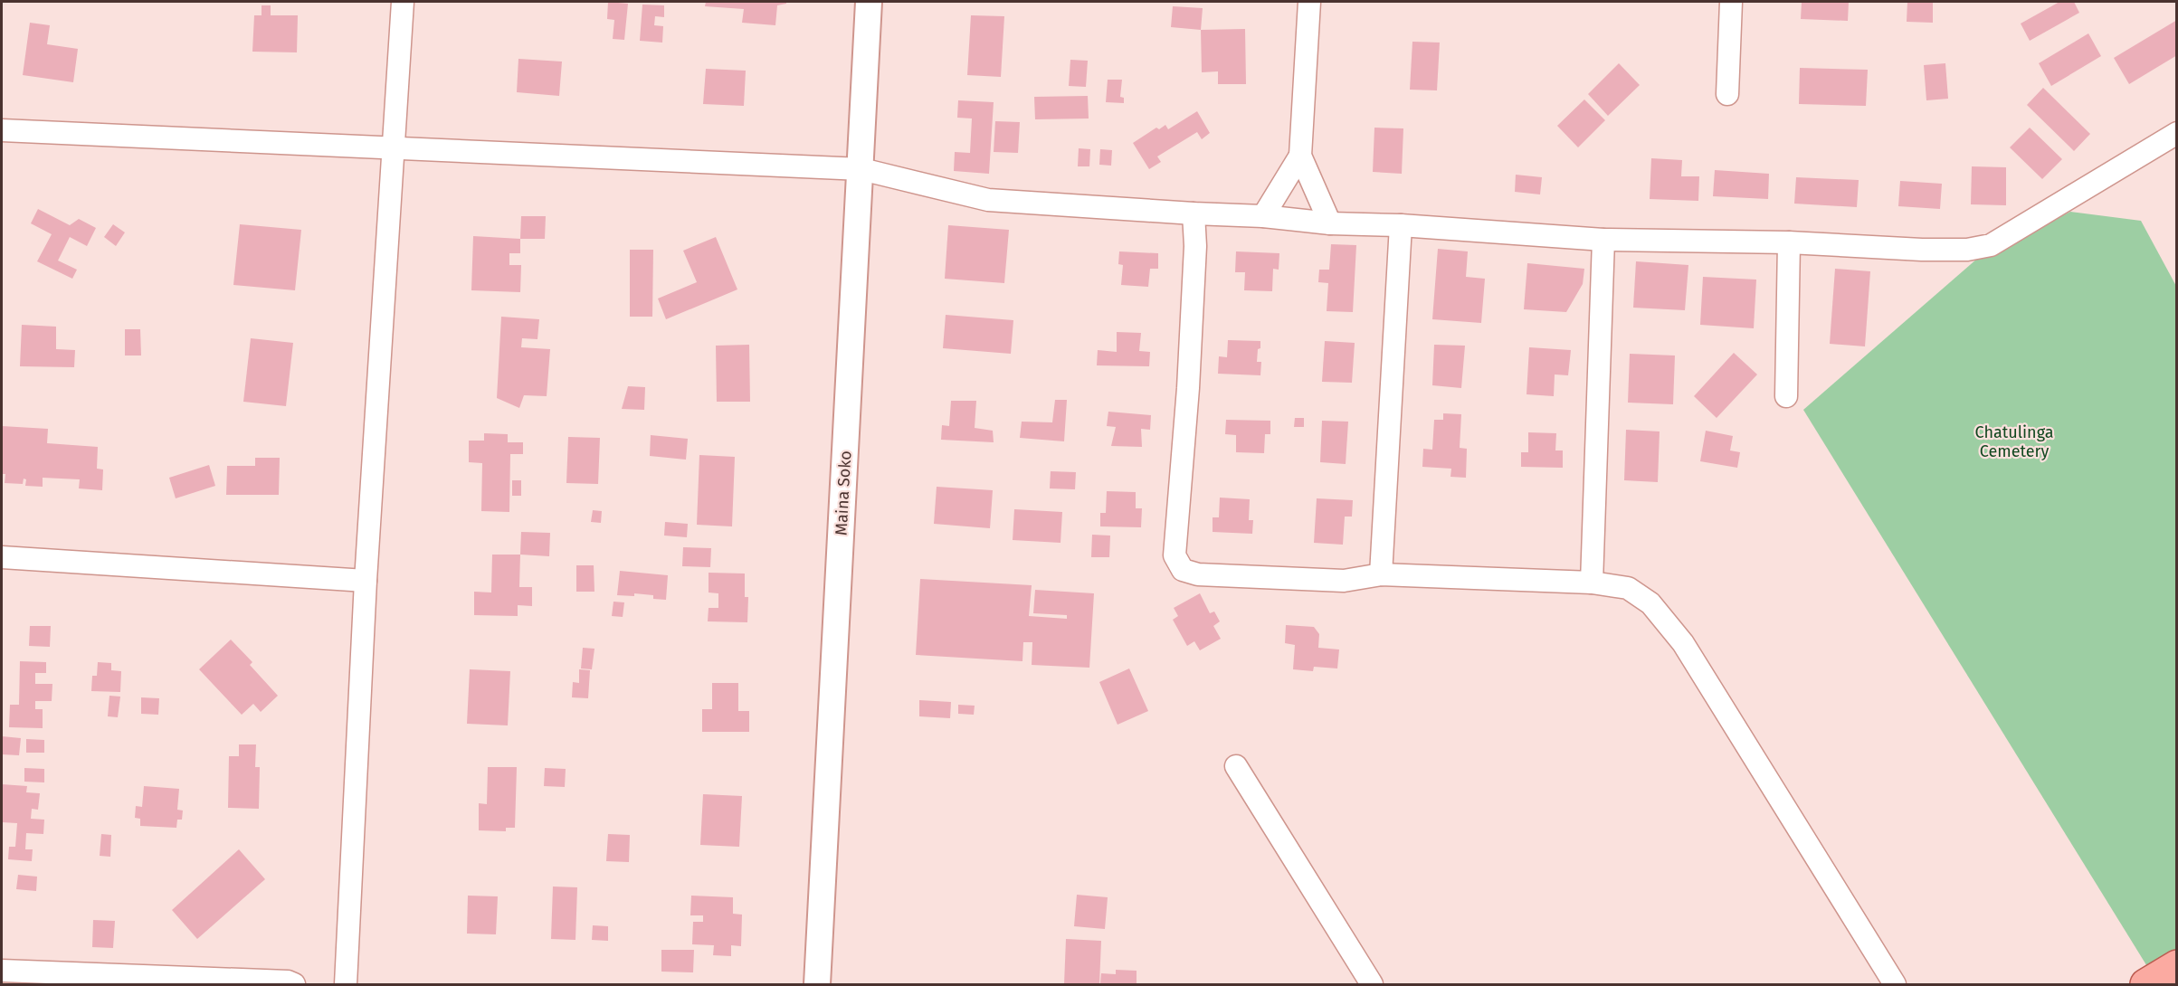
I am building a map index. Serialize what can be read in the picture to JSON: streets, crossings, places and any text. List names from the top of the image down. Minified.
{"streets":{"street":["Maina Soko"]},"parks":["Chatulinga Cemetery"]}
